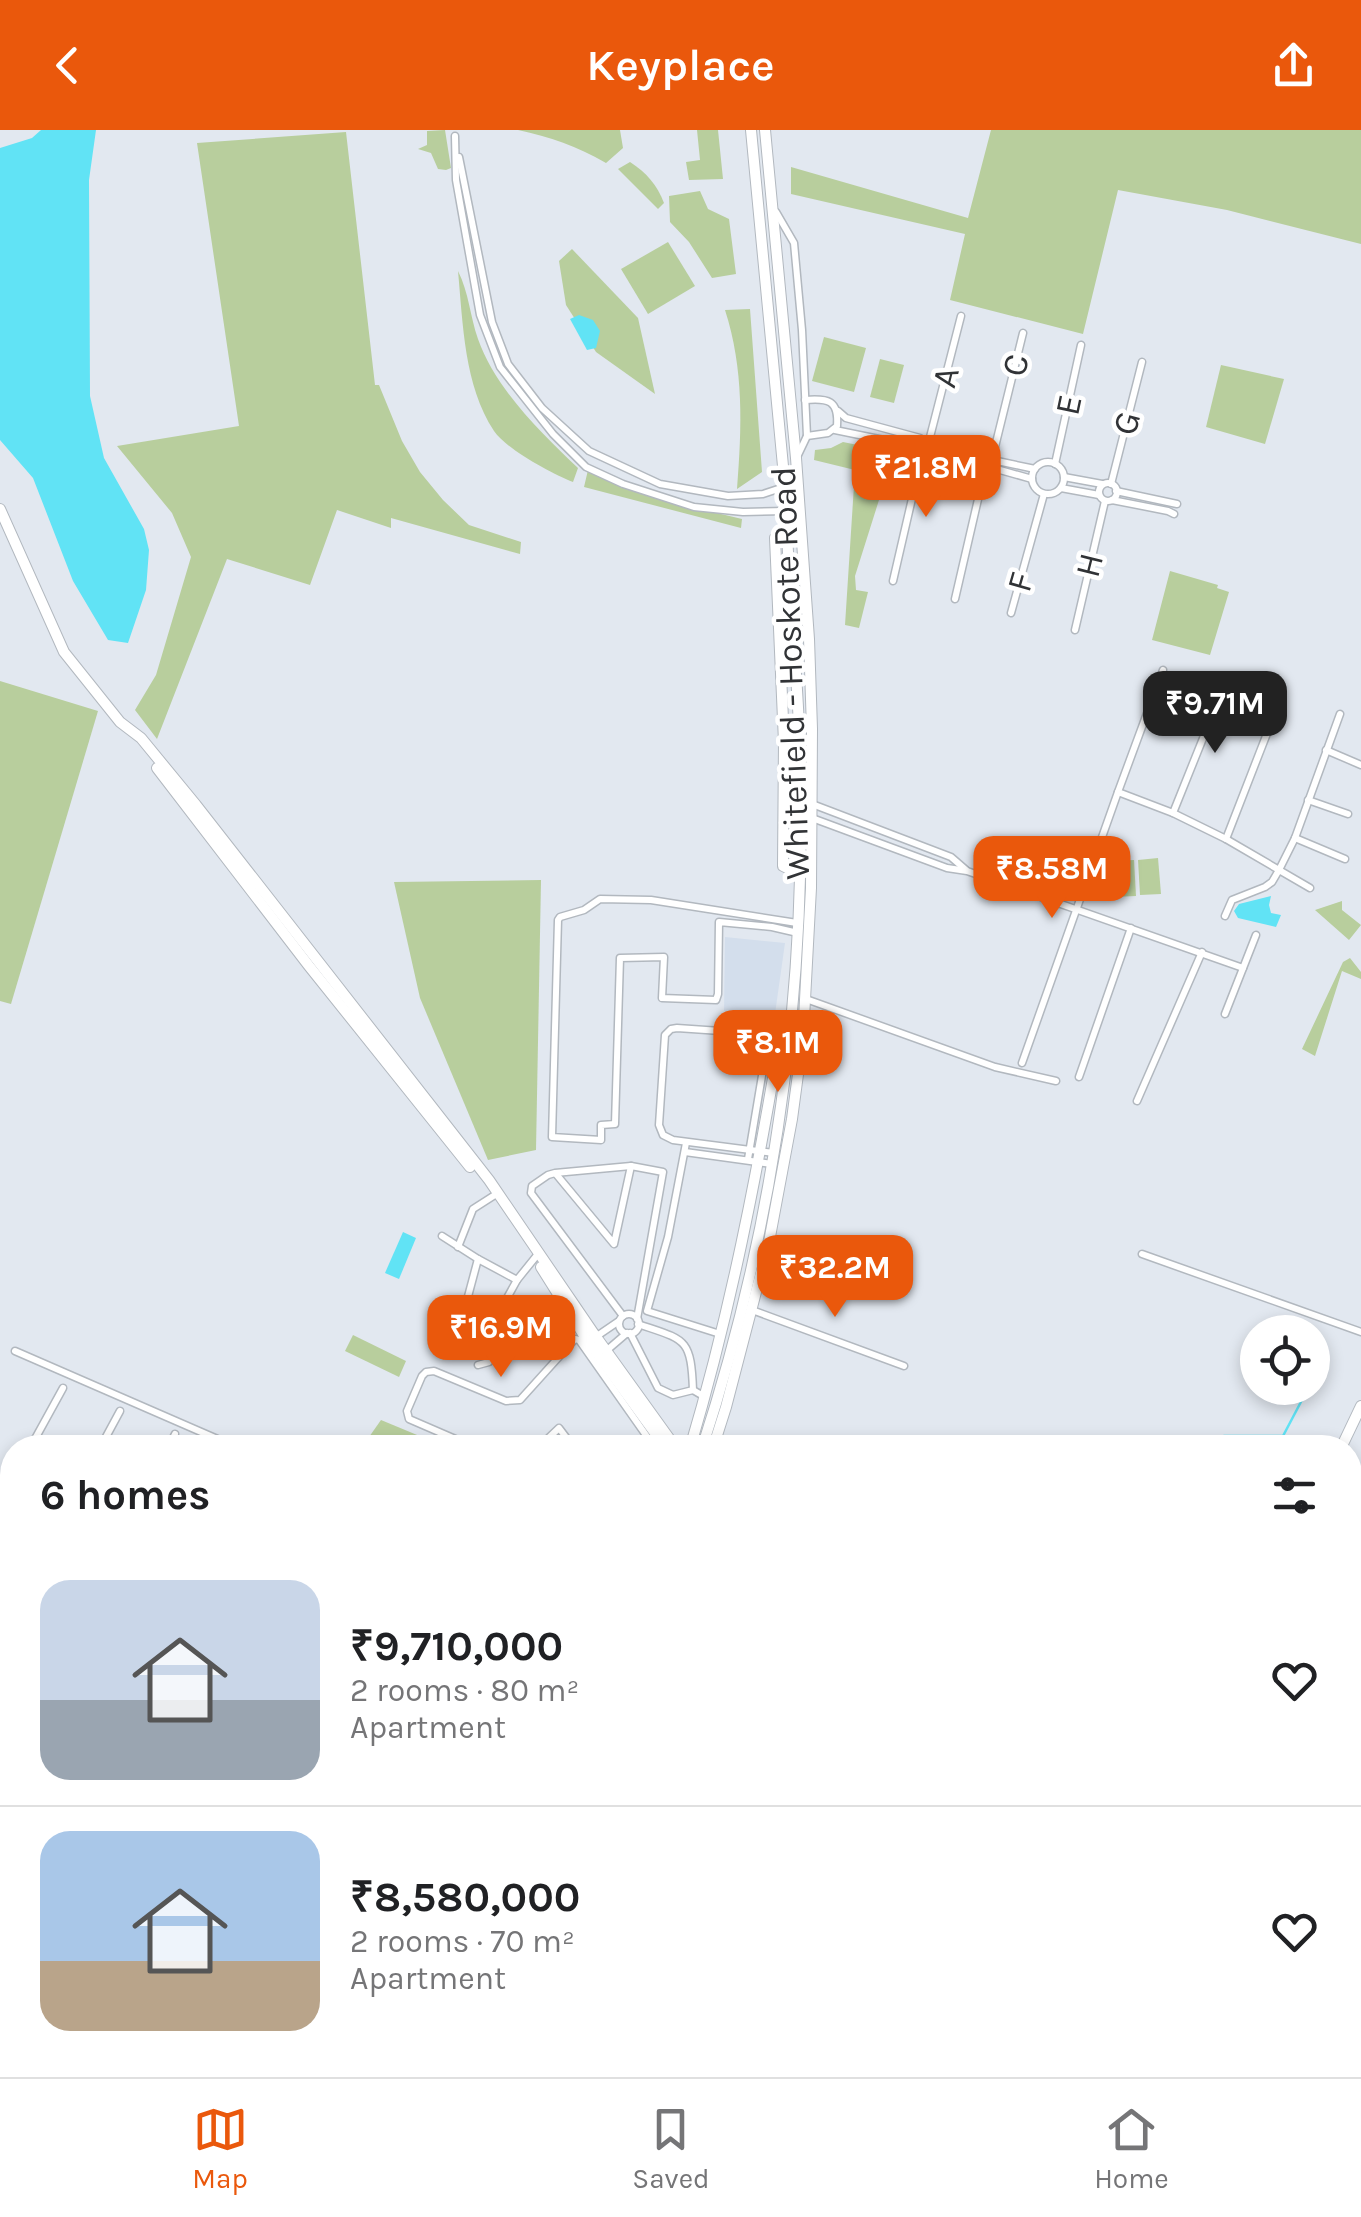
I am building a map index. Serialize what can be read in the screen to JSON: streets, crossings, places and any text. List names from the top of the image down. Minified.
{"streets":{"main road":["Whitefield - Hoskote Road"],"street":["C","A","E","G","H","F"]},"crossings":[["E","F"]],"page":{"header":"Keyplace","price":["₹21.8M","₹9.71M","₹8.58M","₹8.1M","₹32.2M","₹16.9M"],"heading":"6 homes","list":[{"name":"₹9,710,000","note":"2 rooms · 80 m² · Apartment"},{"name":"₹8,580,000","note":"2 rooms · 70 m² · Apartment"}],"tabs":["Map","Saved","Home"]}}
